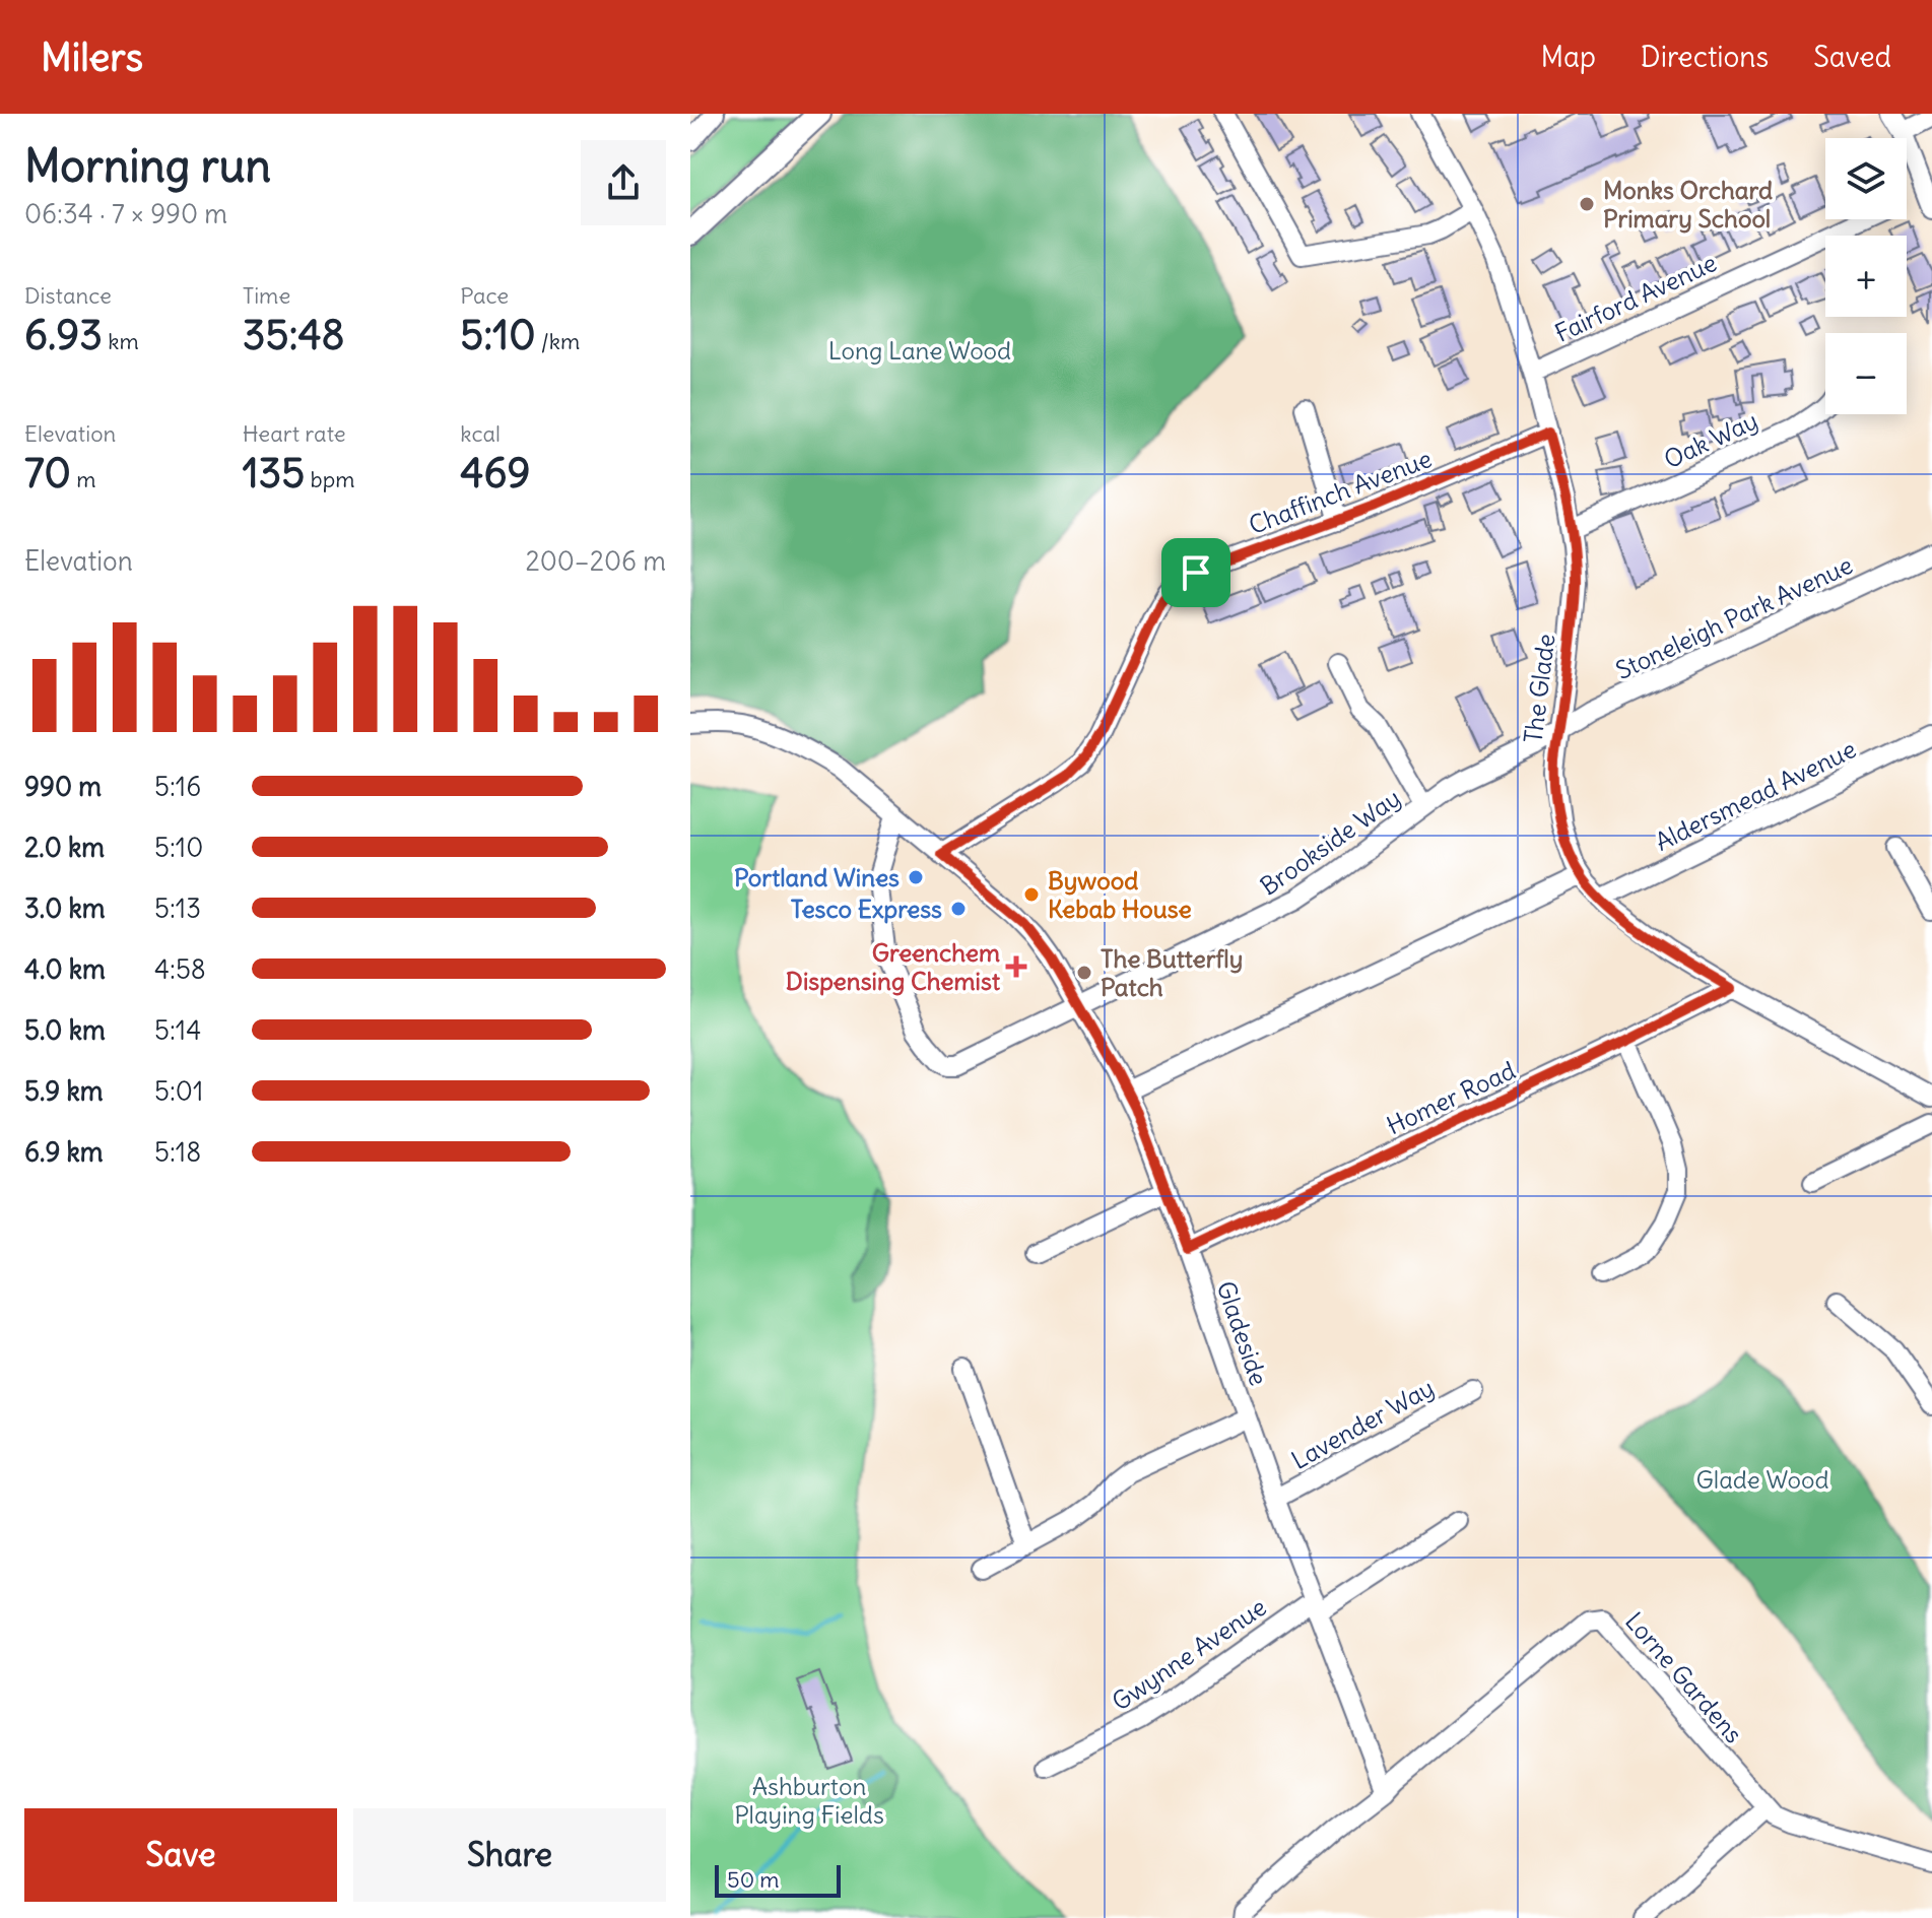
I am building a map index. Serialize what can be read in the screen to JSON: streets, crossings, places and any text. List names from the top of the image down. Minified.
{"streets":{"street":["Fairford Avenue","Oak Way","Chaffinch Avenue","Stoneleigh Park Avenue","The Glade","Aldersmead Avenue","Brookside Way","Homer Road","Gladeside","Lavender Way","Gwynne Avenue","Lorne Gardens"]},"crossings":[["Fairford Avenue","The Glade"],["Oak Way","The Glade"],["Chaffinch Avenue","The Glade"],["Chaffinch Avenue","Gladeside"],["Stoneleigh Park Avenue","The Glade"],["Stoneleigh Park Avenue","Brookside Way"],["The Glade","Aldersmead Avenue"],["The Glade","Brookside Way"],["The Glade","Homer Road"],["Brookside Way","Gladeside"],["Homer Road","Gladeside"],["Gladeside","Lavender Way"],["Gladeside","Gwynne Avenue"],["Gladeside","Lorne Gardens"]],"parks":["Long Lane Wood","Glade Wood","Ashburton Playing Fields"],"places":{"other":["Monks Orchard Primary School","Portland Wines","Bywood Kebab House","Tesco Express","The Butterfly Patch"],"health":["Greenchem Dispensing Chemist"]},"scale_bar":"50 m","page":{"header":"Milers","nav":["Map","Directions","Saved"],"heading":["Morning run","06:34 · 7 × 990 m"],"map_buttons":["+","−"],"stats":[["Distance","6.93 km"],["Time","35:48"],["Pace","5:10 /km"],["Elevation","70 m"],["Heart rate","135 bpm"],["kcal","469"]],"chart":["Elevation","200–206 m"],"list":[{"name":"990 m","note":"5:16"},{"name":"2.0 km","note":"5:10"},{"name":"3.0 km","note":"5:13"},{"name":"4.0 km","note":"4:58"},{"name":"5.0 km","note":"5:14"},{"name":"5.9 km","note":"5:01"},{"name":"6.9 km","note":"5:18"}],"buttons":["Save","Share"],"scale":"50 m"}}
